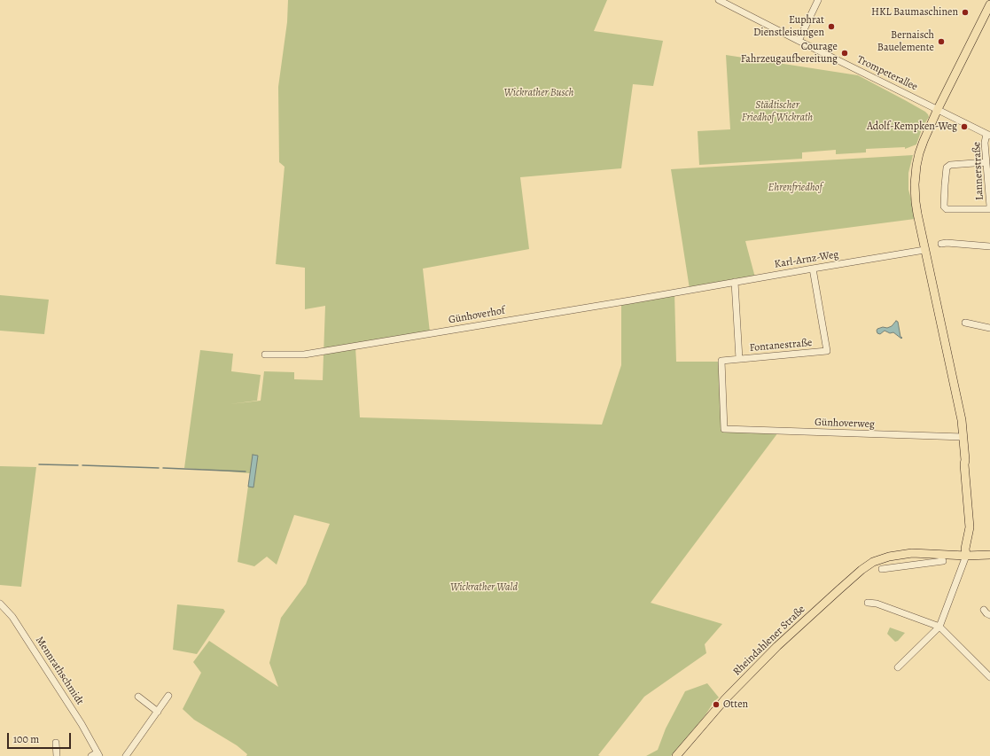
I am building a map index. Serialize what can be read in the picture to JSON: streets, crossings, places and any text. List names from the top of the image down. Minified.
{"streets":{"main road":["Rheindahlener Straße"],"street":["Trompeterallee","Lannerstraße","Karl-Arnz-Weg","Günhoverhof","Fontanestraße","Günhoverweg","Mennrathschmidt"]},"crossings":[["Trompeterallee","Lannerstraße"],["Karl-Arnz-Weg","Günhoverhof"],["Karl-Arnz-Weg","Fontanestraße"],["Fontanestraße","Günhoverweg"]],"parks":["Wickrather Busch","Städtischer Friedhof Wickrath","Ehrenfriedhof","Wickrather Wald"],"places":["HKL Baumaschinen","Euphrat Dienstleisungen","Bernaisch Bauelemente","Courage Fahrzeugaufbereitung","Adolf-Kempken-Weg","Otten"],"scale_bar":"100 m"}
